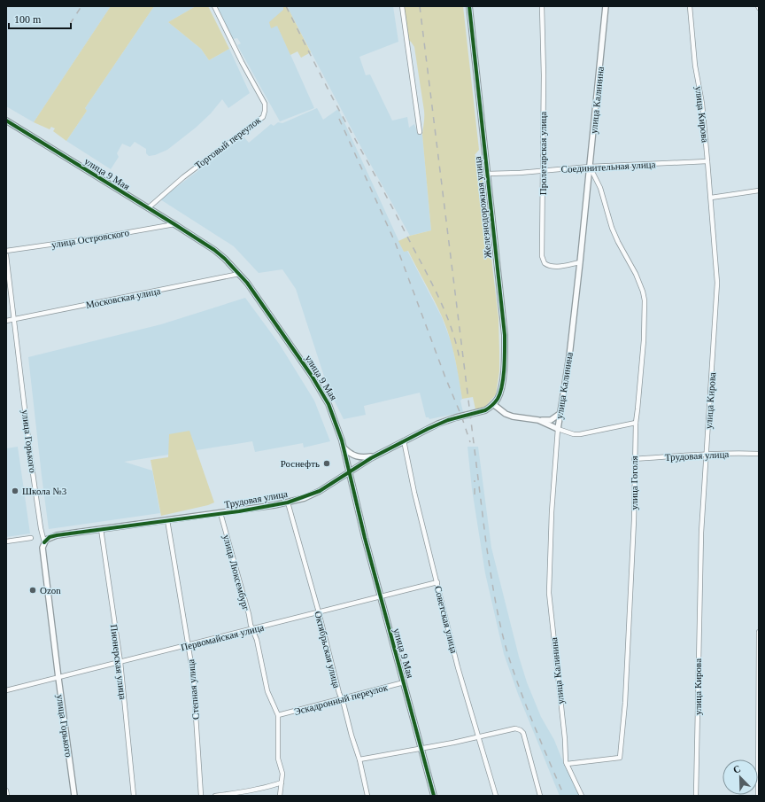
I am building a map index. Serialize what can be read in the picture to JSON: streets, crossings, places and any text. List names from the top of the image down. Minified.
{"streets":{"street":["улица Калинина","улица Кирова","Торговый переулок","Пролетарская улица","Соединительная улица","улица 9 Мая","Железнодорожная улица","улица Островского","Московская улица","улица Горького","Трудовая улица","улица Гоголя","улица Люксембург","Советская улица","Первомайская улица","Октябрьская улица","Пионерская улица","Степная улица","Эскадронный переулок"]},"crossings":[["улица Калинина","Пролетарская улица"],["улица Калинина","Соединительная улица"],["улица Калинина","улица Гоголя"],["улица Кирова","Соединительная улица"],["улица Кирова","Трудовая улица"],["Торговый переулок","улица 9 Мая"],["Пролетарская улица","Соединительная улица"],["Соединительная улица","Железнодорожная улица"],["Соединительная улица","улица Гоголя"],["улица 9 Мая","улица Островского"],["улица 9 Мая","Московская улица"],["улица 9 Мая","Трудовая улица"],["улица 9 Мая","Первомайская улица"],["улица 9 Мая","Эскадронный переулок"],["Железнодорожная улица","Трудовая улица"],["Московская улица","улица Горького"],["улица Горького","Трудовая улица"],["улица Горького","Первомайская улица"],["Трудовая улица","улица Гоголя"],["Трудовая улица","улица Люксембург"],["Трудовая улица","Советская улица"],["Трудовая улица","Октябрьская улица"],["Трудовая улица","Пионерская улица"],["Трудовая улица","Степная улица"],["улица Люксембург","Первомайская улица"],["улица Люксембург","Эскадронный переулок"],["Советская улица","Первомайская улица"],["Первомайская улица","Октябрьская улица"],["Первомайская улица","Пионерская улица"],["Первомайская улица","Степная улица"],["Октябрьская улица","Эскадронный переулок"]],"places":["Роснефть","Школа №3","Ozon"],"scale_bar":"100 m","north":"top left"}
